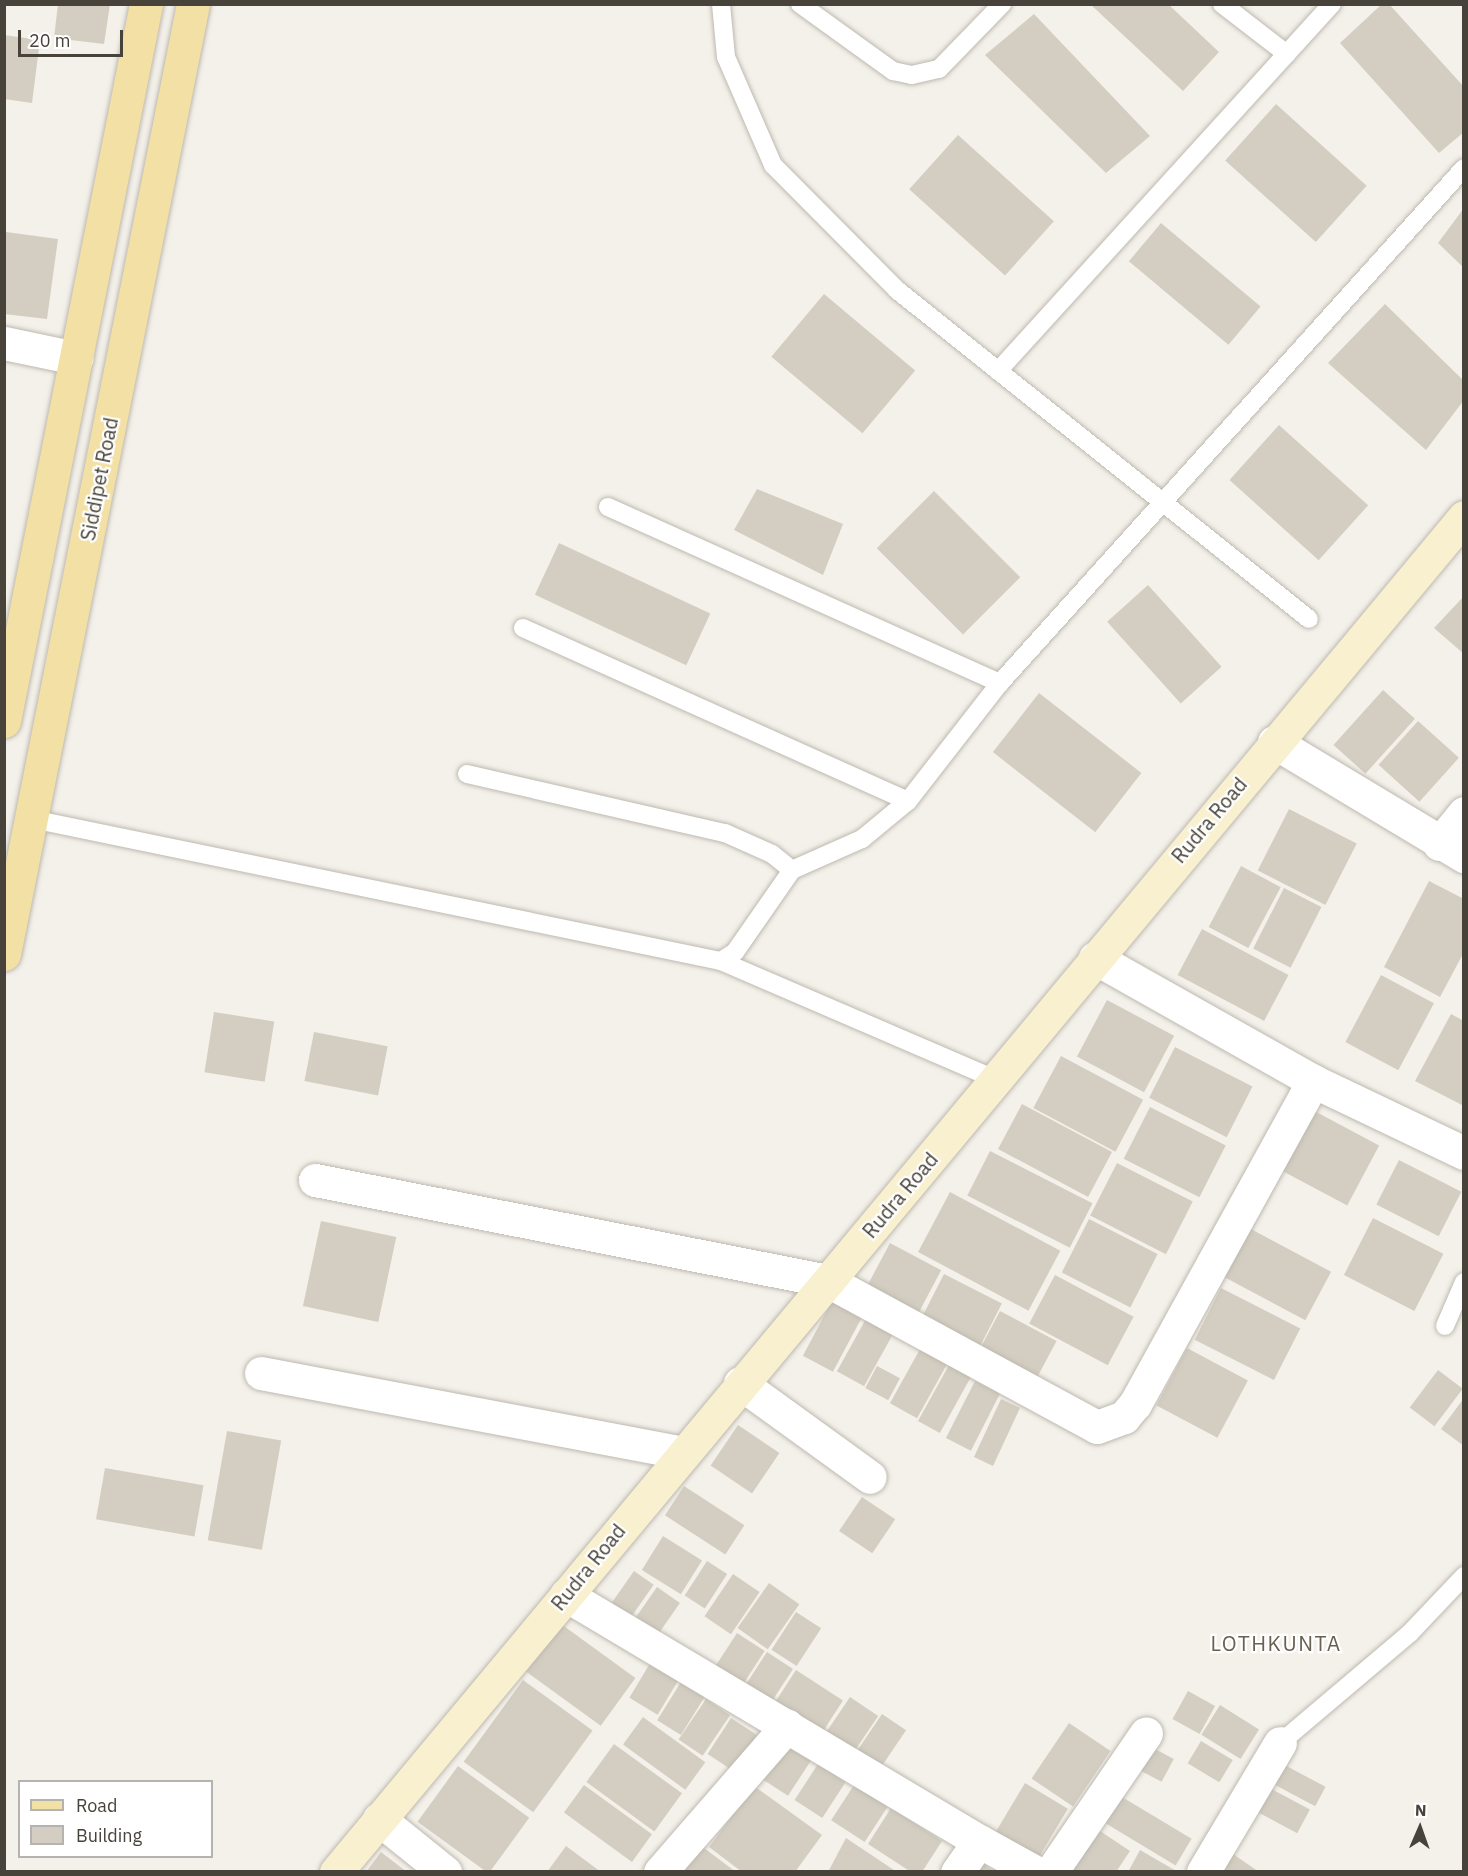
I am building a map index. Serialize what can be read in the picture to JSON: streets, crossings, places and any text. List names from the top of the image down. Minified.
{"streets":{"main road":["Siddipet Road","Rudra Road"]},"districts":["LOTHKUNTA"],"legend":["Road","Building"],"scale_bar":"20 m","north":"top"}
